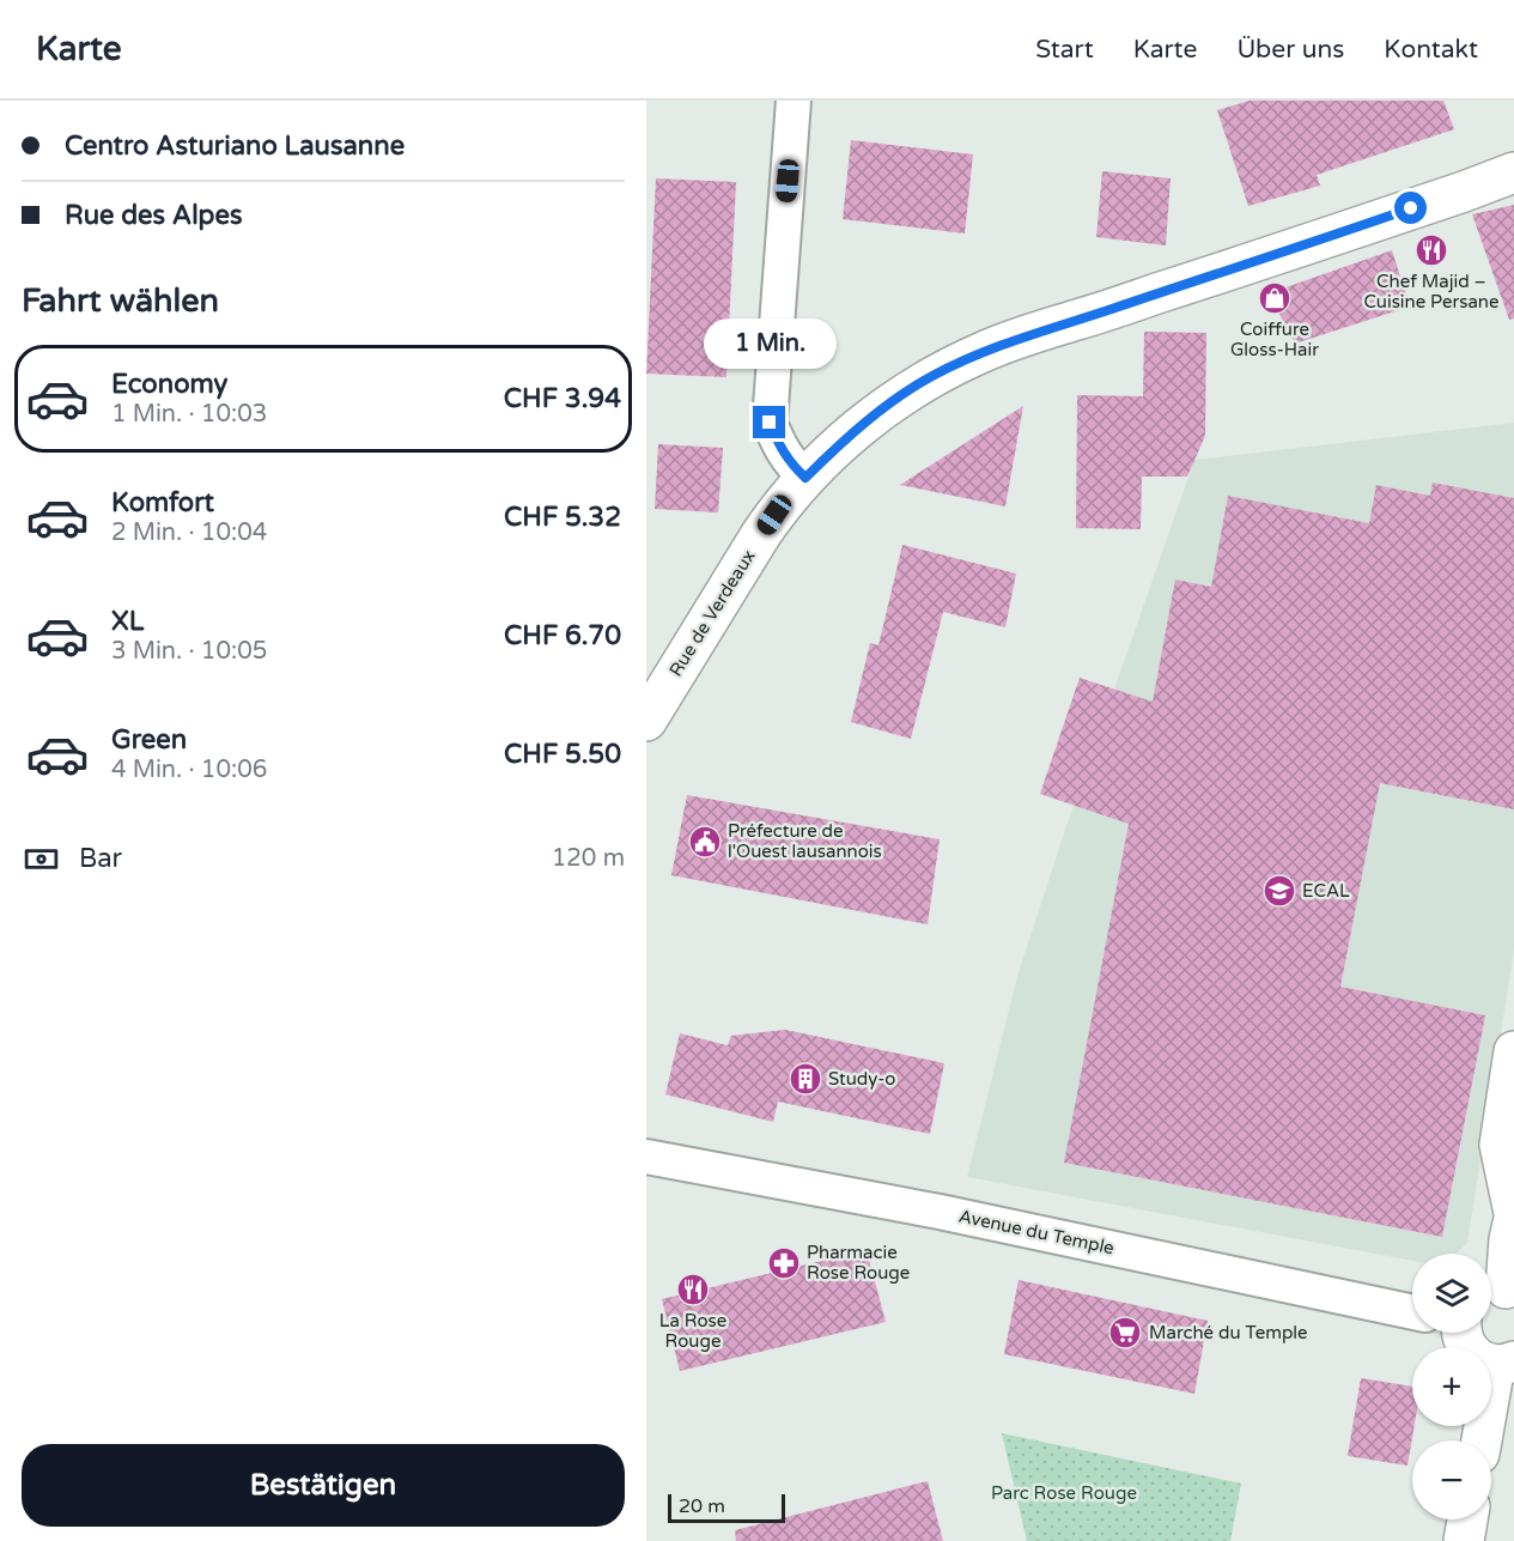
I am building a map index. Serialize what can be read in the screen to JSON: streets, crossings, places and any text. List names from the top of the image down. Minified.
{"streets":{"street":["Rue de Verdeaux","Avenue du Temple"]},"parks":["Parc Rose Rouge"],"places":{"restaurant":["Chef Majid – Cuisine Persane","La Rose Rouge"],"shop":["Coiffure Gloss-Hair"],"public building":["Préfecture de l'Ouest lausannois"],"school or university":["ECAL"],"building":["Study-o"],"pharmacy":["Pharmacie Rose Rouge"],"supermarket":["Marché du Temple"]},"scale_bar":"20 m","page":{"header":"Karte","nav":["Start","Karte","Über uns","Kontakt"],"banner":["Centro Asturiano Lausanne","Rue des Alpes"],"heading":"Fahrt wählen","bubble":"1 Min.","list":[{"name":"Economy","note":"1 Min. · 10:03","value":"CHF 3.94"},{"name":"Komfort","note":"2 Min. · 10:04","value":"CHF 5.32"},{"name":"XL","note":"3 Min. · 10:05","value":"CHF 6.70"},{"name":"Green","note":"4 Min. · 10:06","value":"CHF 5.50"}],"pay":["Bar","120 m"],"map_buttons":["+","−"],"buttons":"Bestätigen","scale":"20 m"}}
